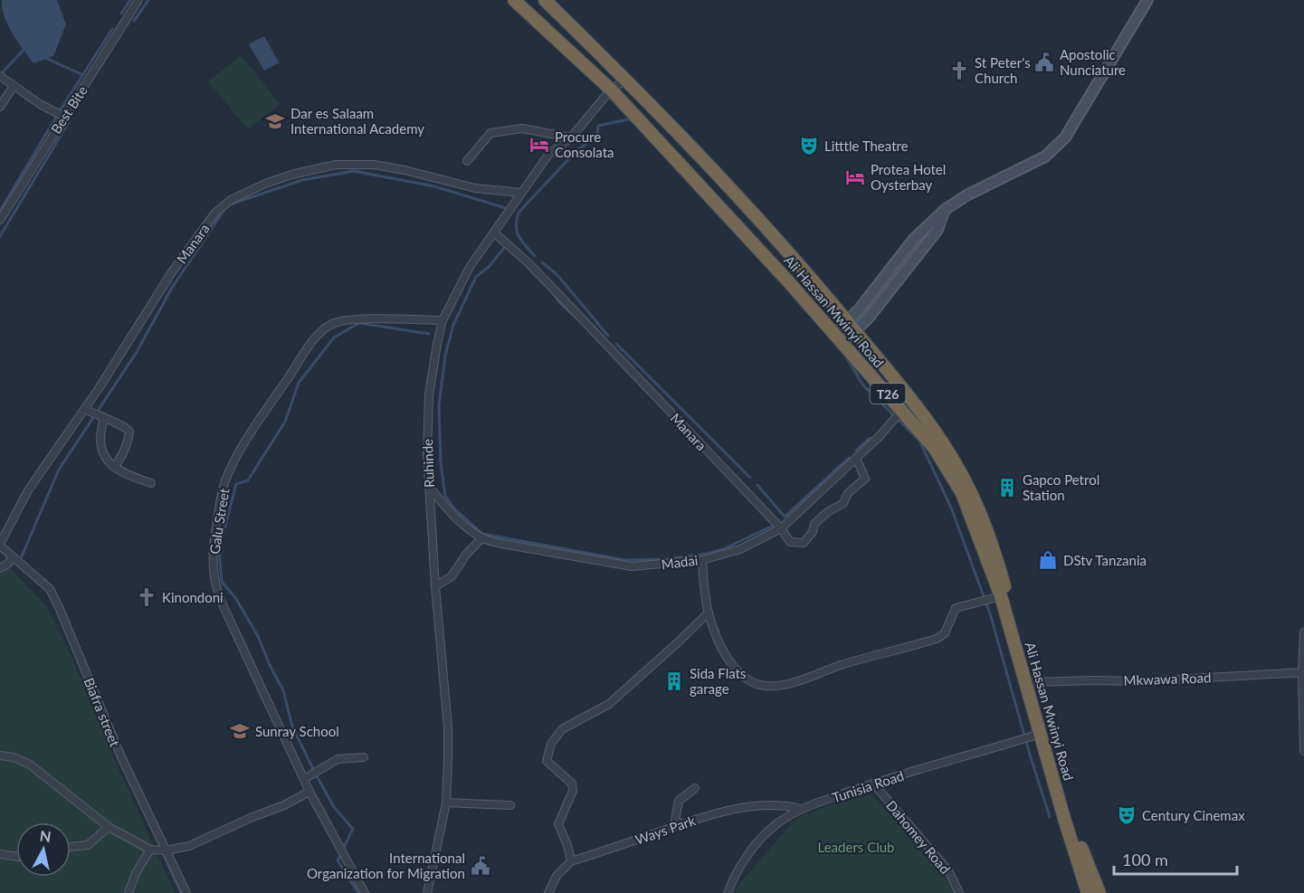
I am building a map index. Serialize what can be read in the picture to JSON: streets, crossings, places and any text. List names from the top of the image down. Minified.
{"streets":{"highway":["Ali Hassan Mwinyi Road","T26"],"street":["Best Bite","Manara","Ruhinde","Galu Street","Madai","Mkwawa Road","Biafra street","Tunisia Road","Ways Park","Dahomey Road"]},"crossings":[["Manara","Ruhinde"],["Manara","Madai"],["Manara","Biafra street"],["Ali Hassan Mwinyi Road","Ruhinde"],["Ali Hassan Mwinyi Road","Madai"],["Ali Hassan Mwinyi Road","Mkwawa Road"],["Ali Hassan Mwinyi Road","Tunisia Road"],["Ruhinde","Galu Street"],["Ruhinde","Madai"],["Tunisia Road","Ways Park"],["Tunisia Road","Dahomey Road"]],"parks":["Leaders Club"],"places":{"public building":["Apostolic Nunciature","International Organization for Migration"],"church":["St Peter's Church","Kinondoni"],"school or university":["Dar es Salaam International Academy","Sunray School"],"hotel":["Procure Consolata","Protea Hotel Oysterbay"],"theatre":["Litttle Theatre","Century Cinemax"],"building":["Gapco Petrol Station","Sida Flats garage"],"shop":["DStv Tanzania"]},"scale_bar":"100 m","north":"top"}
